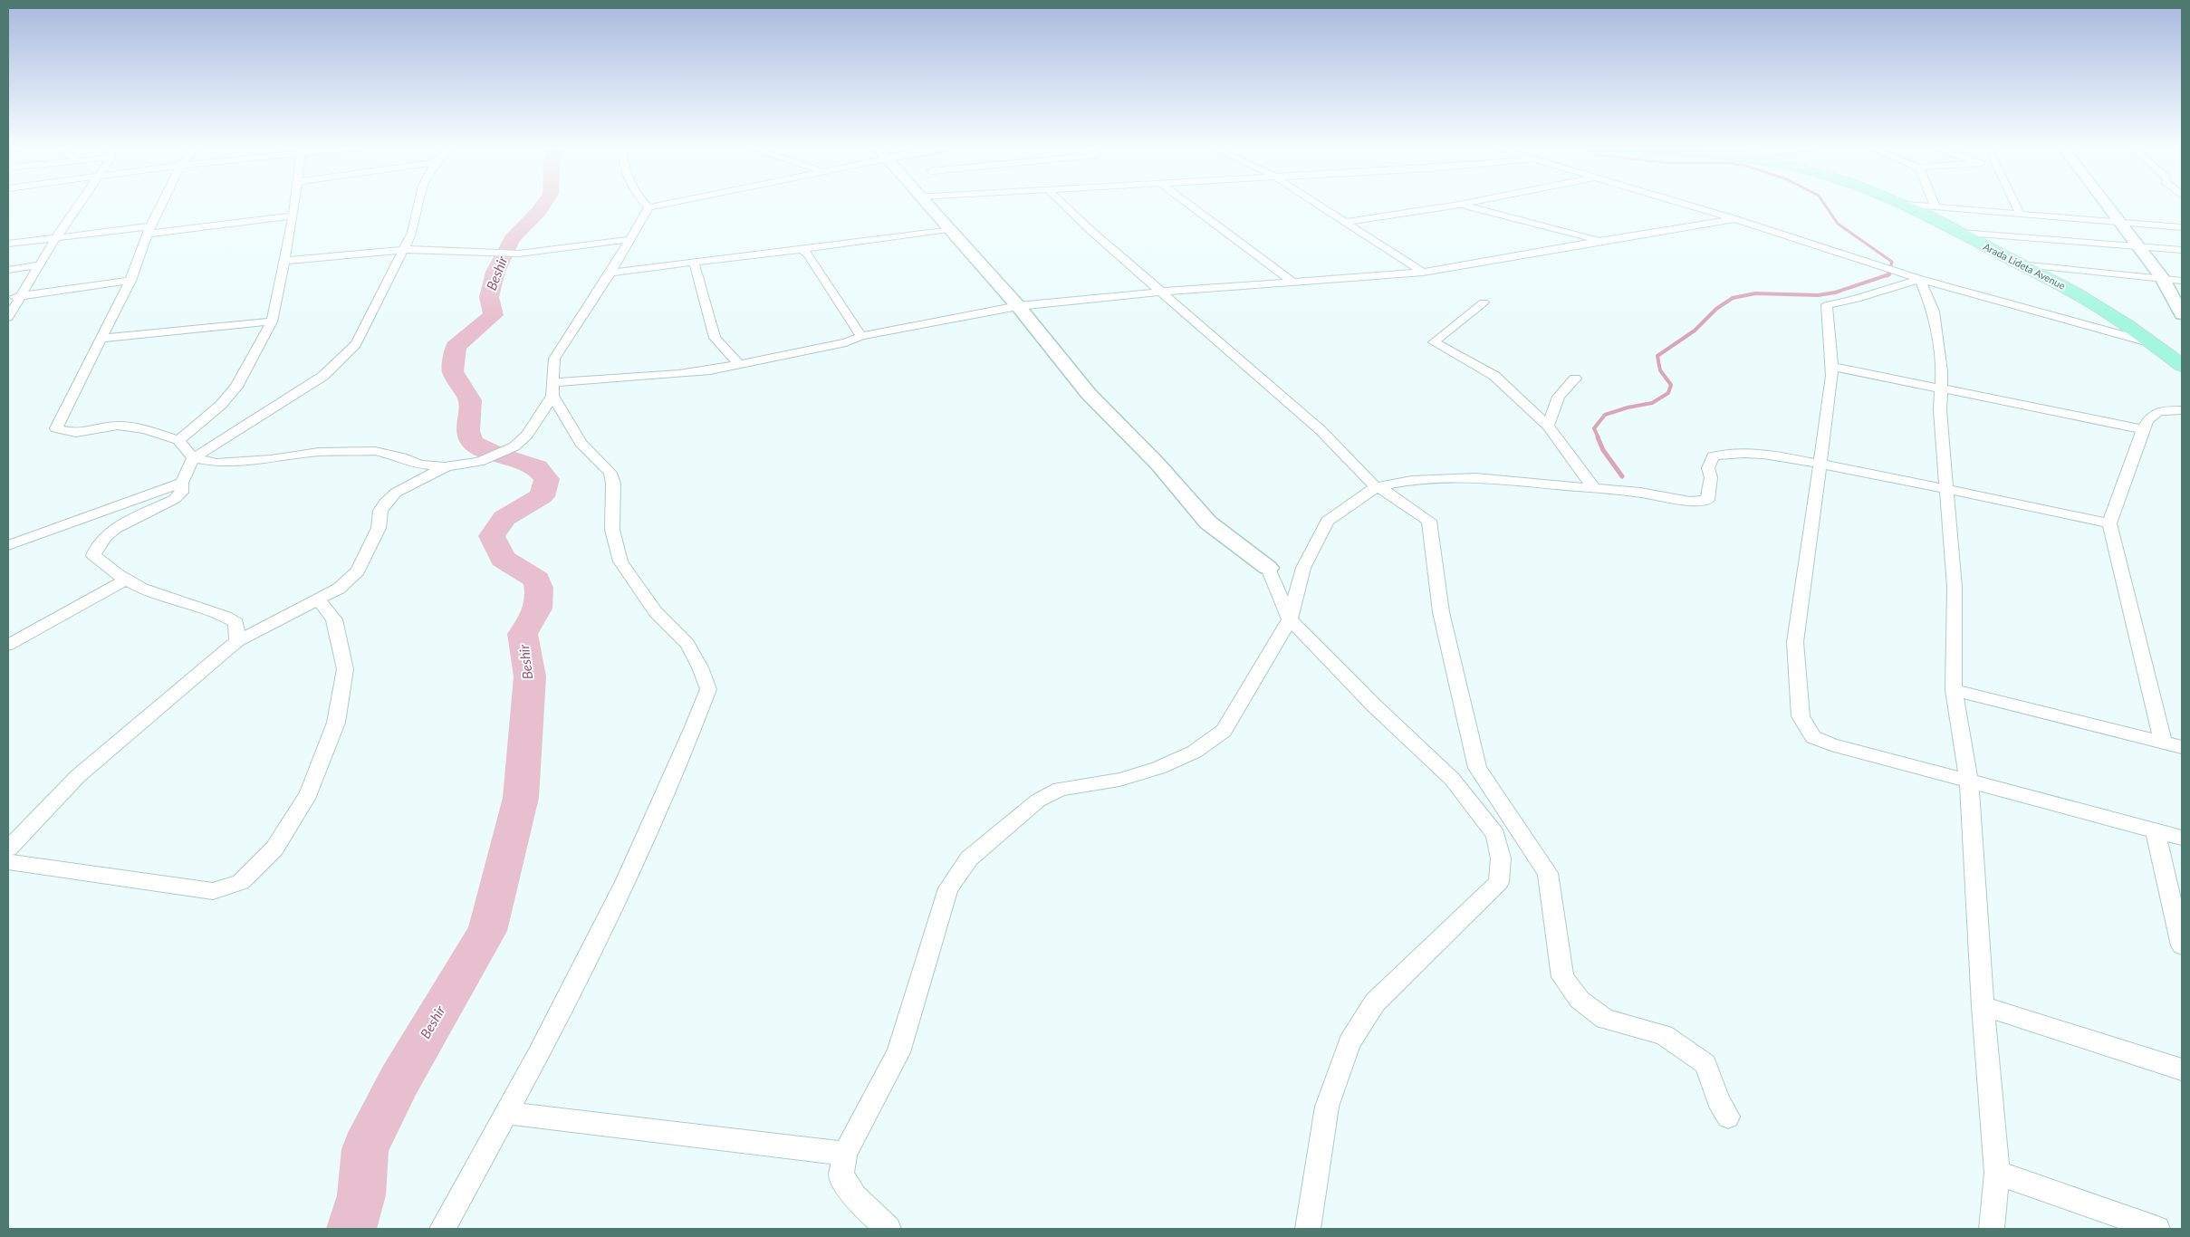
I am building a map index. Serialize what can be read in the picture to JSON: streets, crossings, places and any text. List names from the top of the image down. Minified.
{"streets":{"highway":["Arada Lideta Avenue"]},"water":["Beshir"]}
